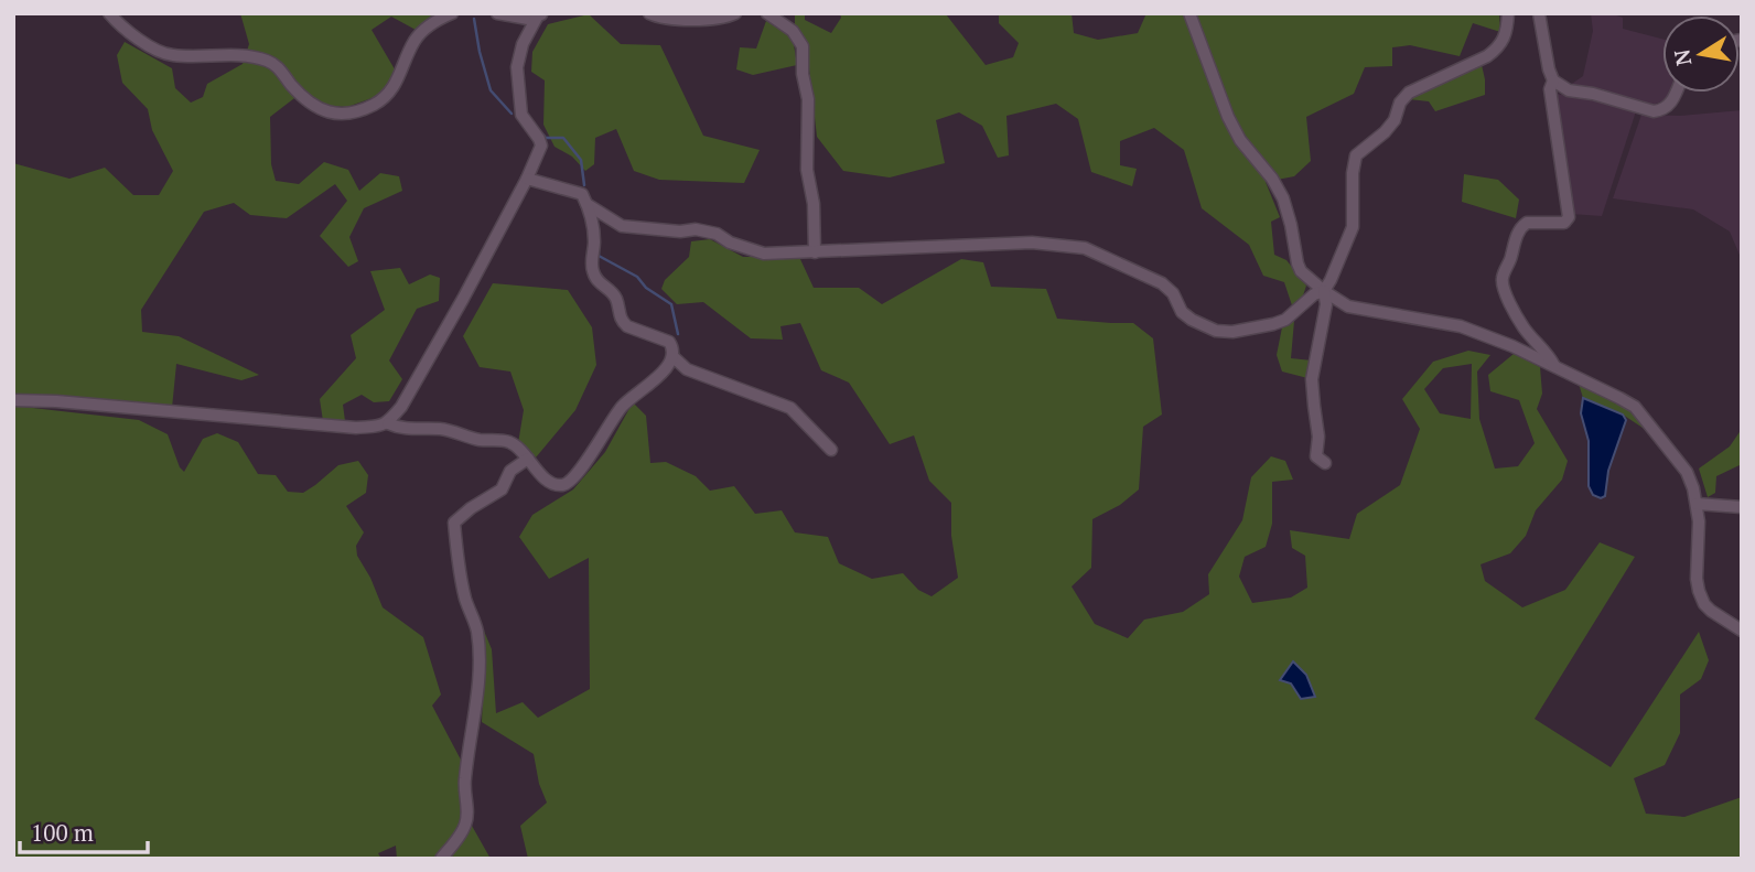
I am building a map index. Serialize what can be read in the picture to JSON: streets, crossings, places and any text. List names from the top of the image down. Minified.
{"scale_bar":"100 m","north":"left"}
